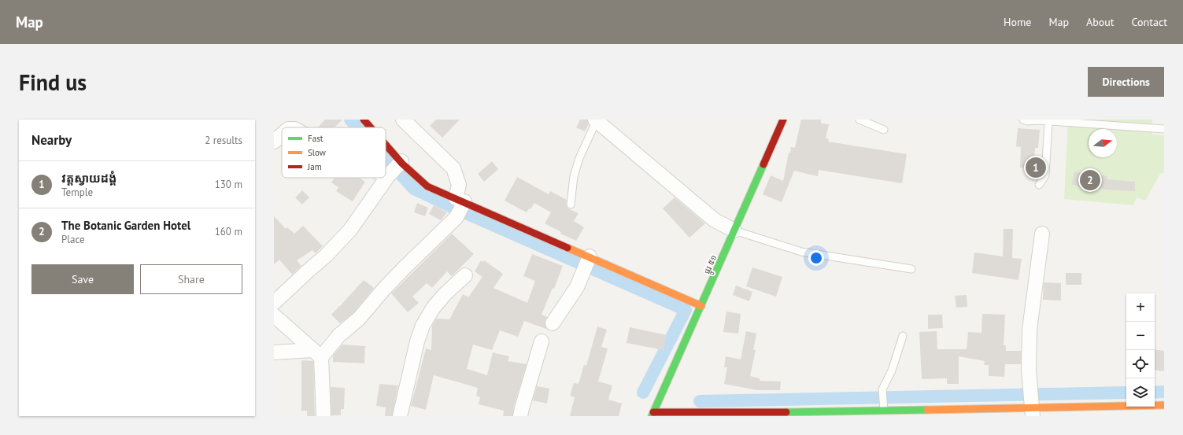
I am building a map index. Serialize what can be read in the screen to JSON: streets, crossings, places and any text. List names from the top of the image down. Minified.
{"streets":{"street":["ផ្លូវ ៥១"]},"legend":["Fast","Slow","Jam"],"north":"right","page":{"header":"Map","nav":["Home","Map","About","Contact"],"buttons":["Directions",["Save","Share"]],"title":"Find us","heading":["Nearby","2 results"],"pins":["1","2"],"list":[{"mark":"1","name":"វត្តស្វាយដង្គំ","note":"Temple","value":"130 m"},{"mark":"2","name":"The Botanic Garden Hotel","note":"Place","value":"160 m"}],"map_buttons":["+","−"]}}
